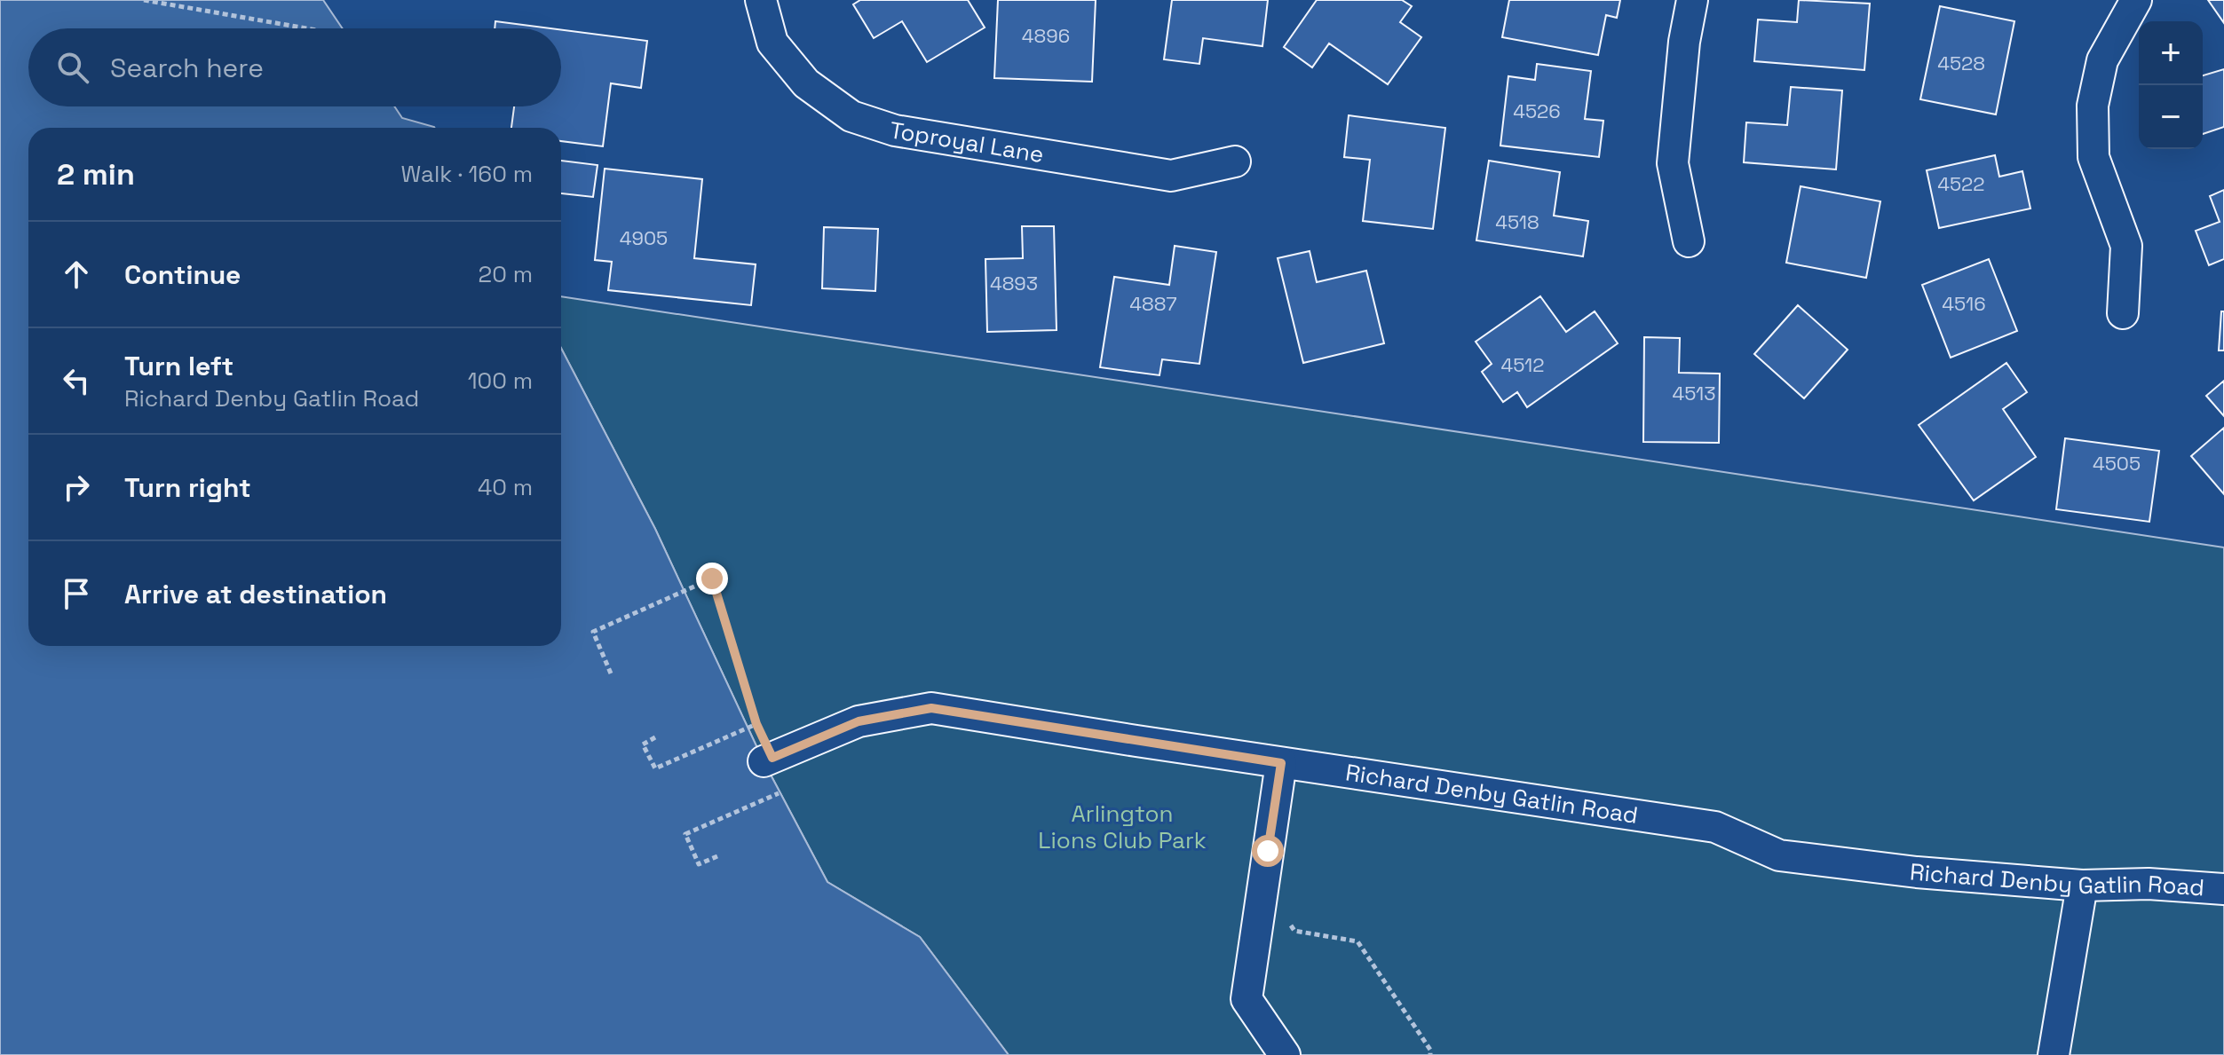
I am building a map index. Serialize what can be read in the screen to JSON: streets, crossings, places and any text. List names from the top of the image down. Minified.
{"streets":{"street":["Toproyal Lane","Richard Denby Gatlin Road"]},"parks":["Arlington Lions Club Park"],"house_numbers":["4896","4528","4526","4522","4518","4905","4893","4887","4516","4512","4513","4505"],"page":{"map_buttons":["+","−"],"search":"Search here","heading":["2 min","Walk · 160 m"],"list":[["Continue","20 m"],["Turn left","Richard Denby Gatlin Road","100 m"],["Turn right","40 m"],"Arrive at destination"]}}
